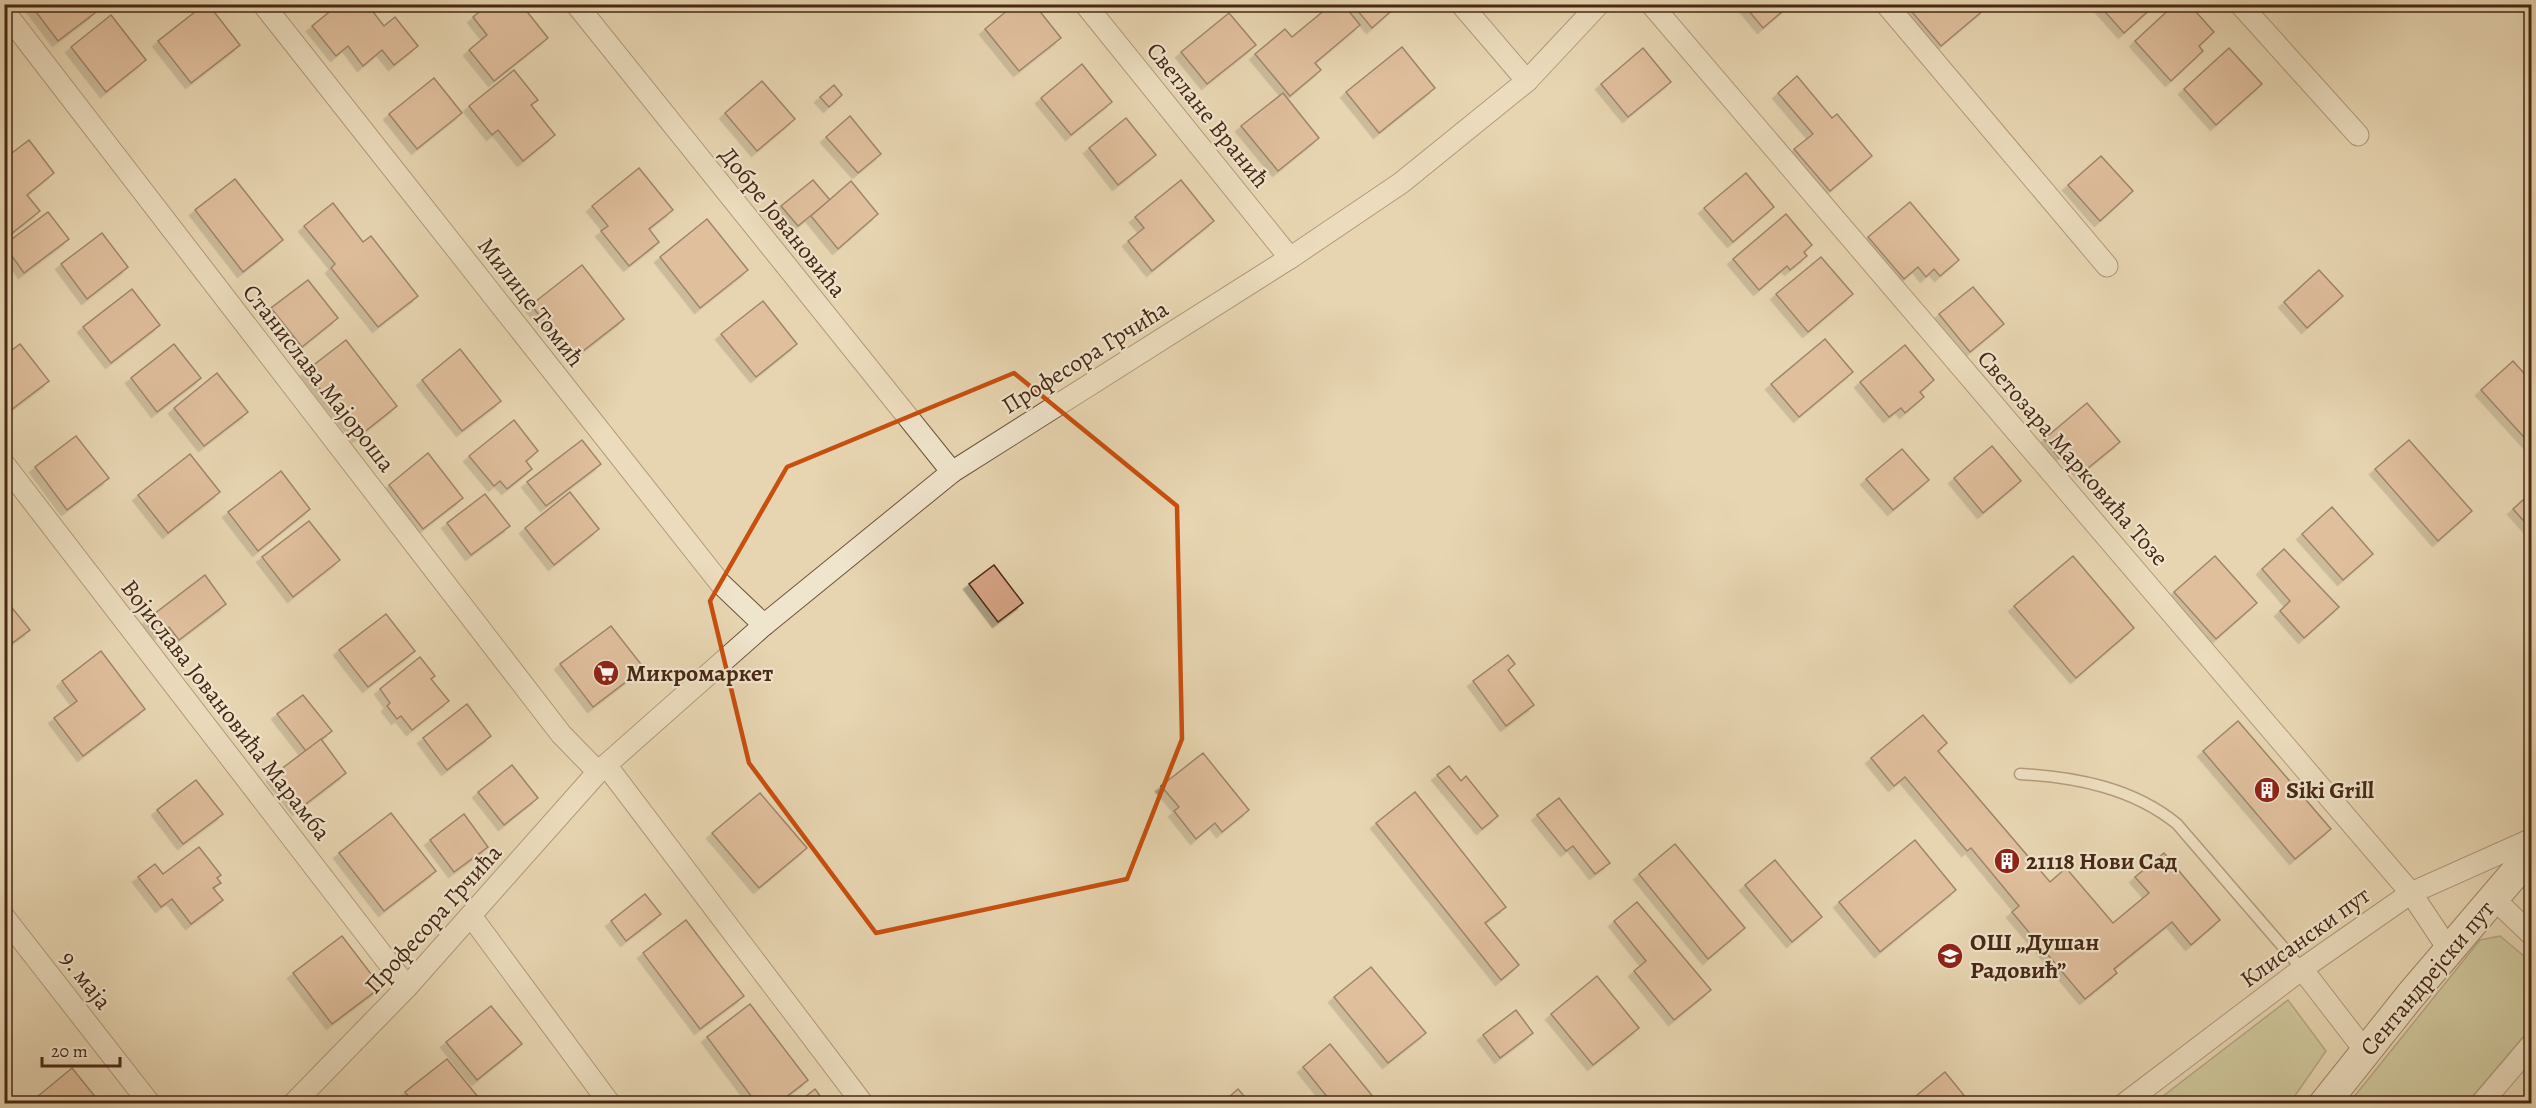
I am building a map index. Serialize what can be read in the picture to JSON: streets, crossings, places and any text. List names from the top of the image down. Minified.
{"streets":{"main road":["Сентандрејски пут"],"street":["Светлане Вранић","Добре Јовановића","Милице Томић","Професора Грчића","Станислава Мајороша","Светозара Марковића Тозе","Војислава Јовановића Марамба","Клисански пут","9. маја"]},"crossings":[["Светлане Вранић","Професора Грчића"],["Добре Јовановића","Професора Грчића"],["Милице Томић","Професора Грчића"],["Професора Грчића","Станислава Мајороша"],["Професора Грчића","Војислава Јовановића Марамба"],["Светозара Марковића Тозе","Клисански пут"],["Светозара Марковића Тозе","Сентандрејски пут"]],"places":{"supermarket":["Микромаркет"],"building":["Siki Grill","21118 Нови Сад"],"school or university":["ОШ „Душан Радовић”"]},"scale_bar":"20 m"}
